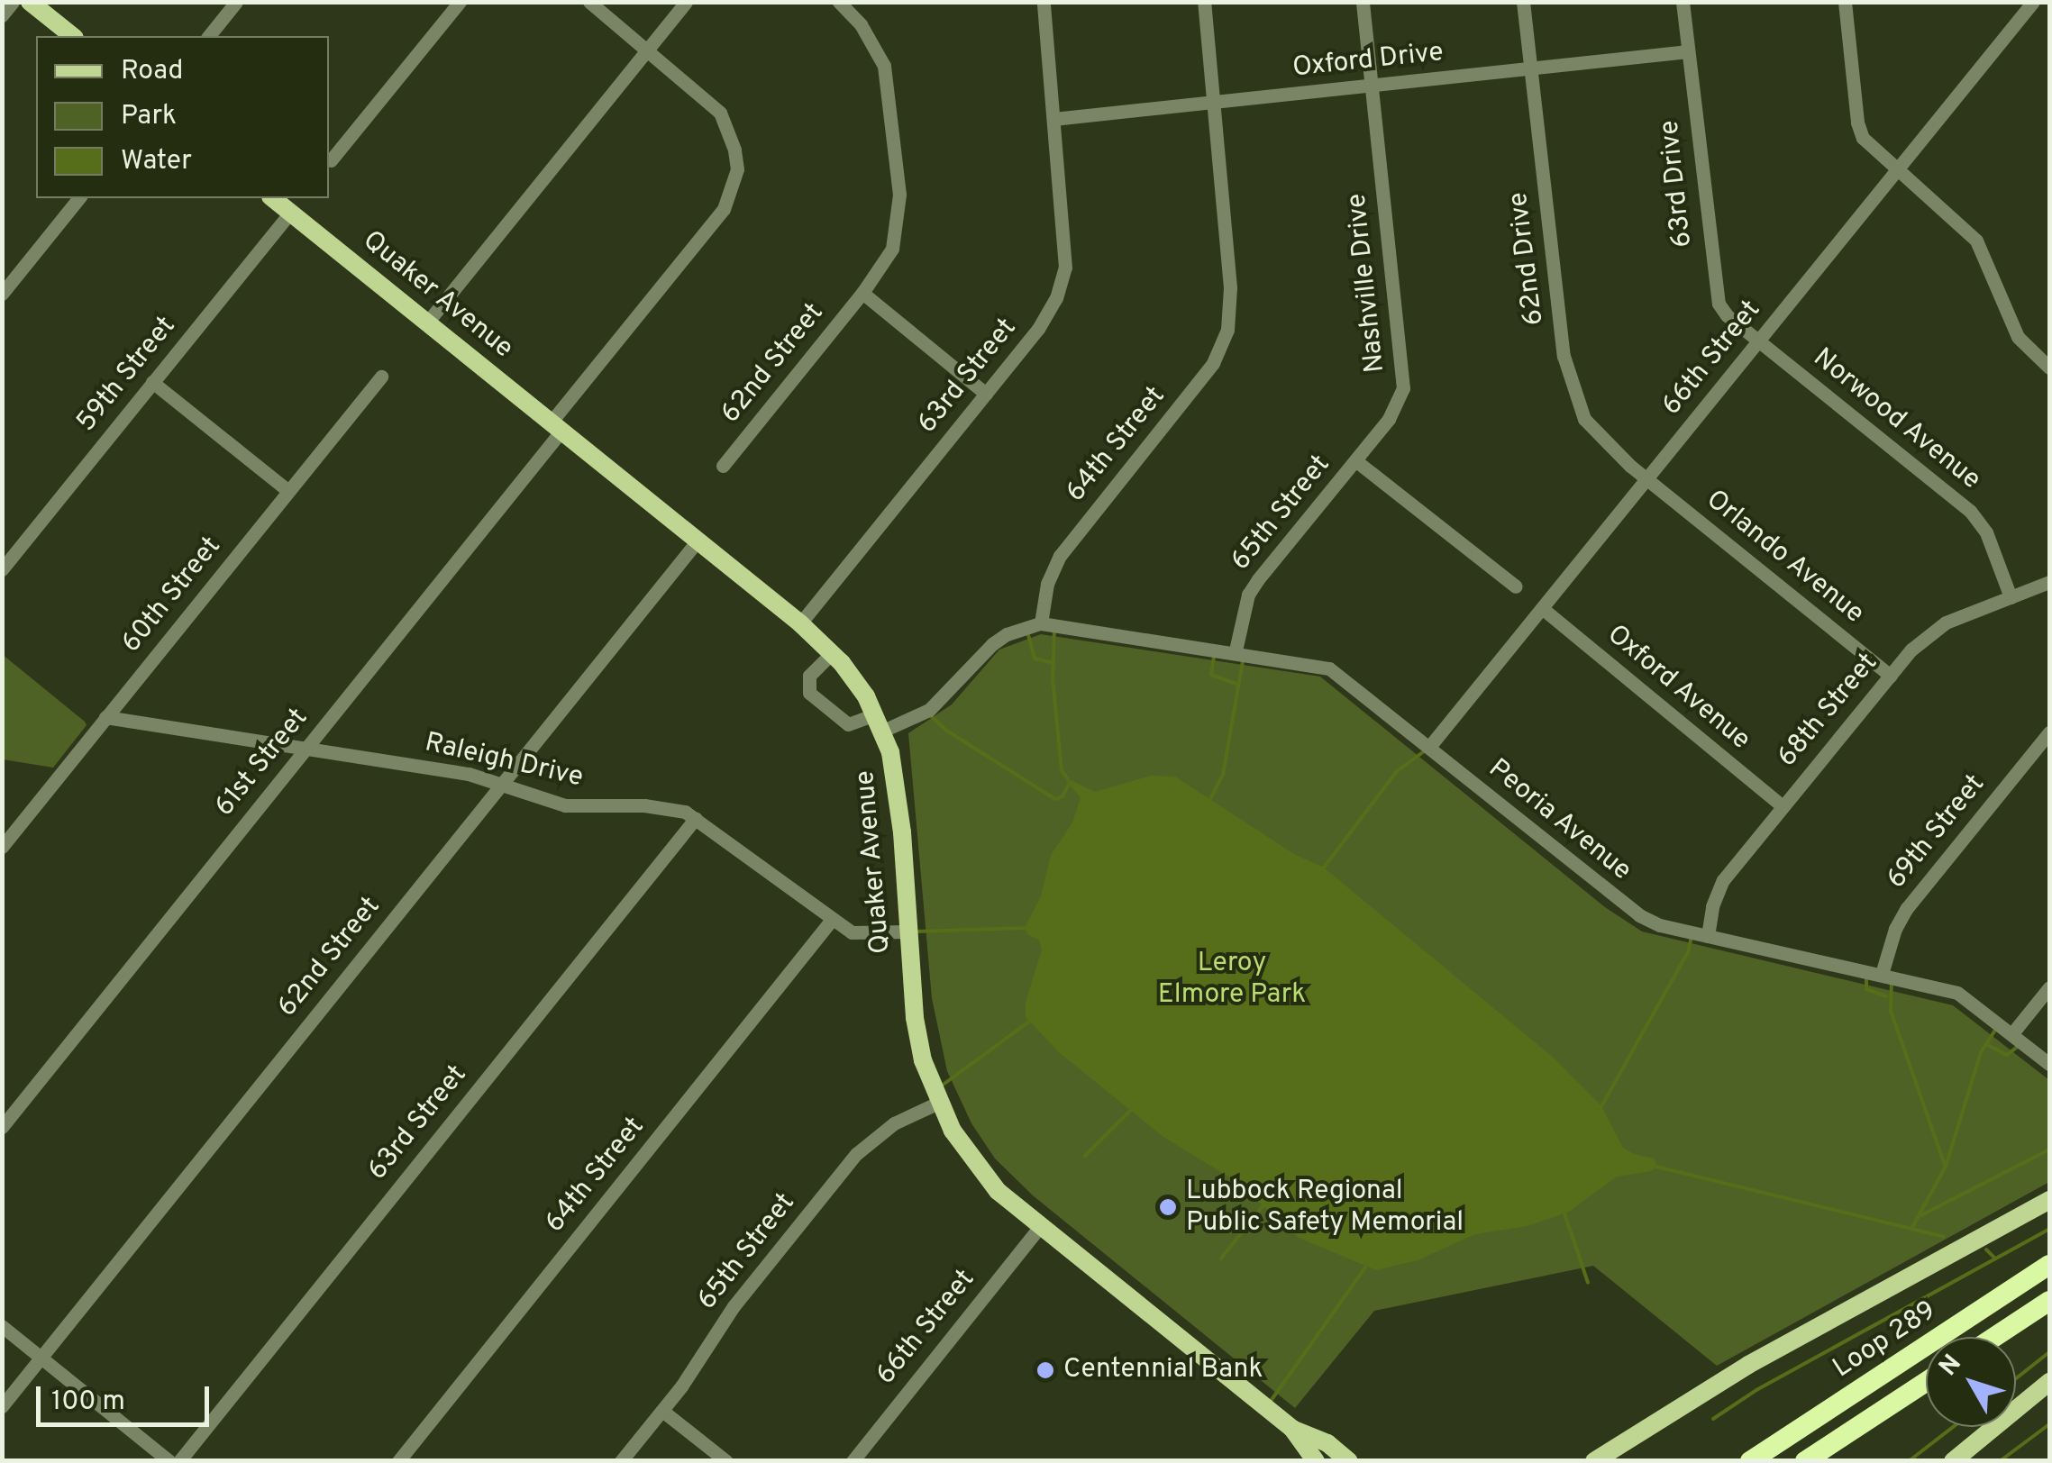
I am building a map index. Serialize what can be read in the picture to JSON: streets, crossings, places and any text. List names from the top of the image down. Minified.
{"streets":{"highway":["Loop 289"],"main road":["Quaker Avenue"],"street":["Oxford Drive","63rd Drive","62nd Drive","Nashville Drive","66th Street","62nd Street","59th Street","63rd Street","Norwood Avenue","64th Street","65th Street","Orlando Avenue","60th Street","Oxford Avenue","68th Street","Raleigh Drive","61st Street","Peoria Avenue","69th Street"]},"crossings":[["Oxford Drive","63rd Drive"],["Oxford Drive","62nd Drive"],["Oxford Drive","Nashville Drive"],["Oxford Drive","63rd Street"],["Oxford Drive","64th Street"],["63rd Drive","66th Street"],["63rd Drive","Norwood Avenue"],["62nd Drive","66th Street"],["62nd Drive","Orlando Avenue"],["Nashville Drive","65th Street"],["Quaker Avenue","66th Street"],["Quaker Avenue","62nd Street"],["Quaker Avenue","59th Street"],["Quaker Avenue","63rd Street"],["Quaker Avenue","65th Street"],["Quaker Avenue","Raleigh Drive"],["Quaker Avenue","61st Street"],["66th Street","Norwood Avenue"],["66th Street","Orlando Avenue"],["66th Street","Oxford Avenue"],["66th Street","Peoria Avenue"],["62nd Street","Raleigh Drive"],["63rd Street","Raleigh Drive"],["Norwood Avenue","68th Street"],["64th Street","Raleigh Drive"],["64th Street","Peoria Avenue"],["65th Street","Peoria Avenue"],["Orlando Avenue","68th Street"],["60th Street","Raleigh Drive"],["Oxford Avenue","68th Street"],["68th Street","Peoria Avenue"],["Raleigh Drive","61st Street"],["Peoria Avenue","69th Street"]],"parks":["Leroy Elmore Park"],"places":["Lubbock Regional Public Safety Memorial","Centennial Bank"],"legend":["Road","Park","Water"],"scale_bar":"100 m","north":"top left"}
